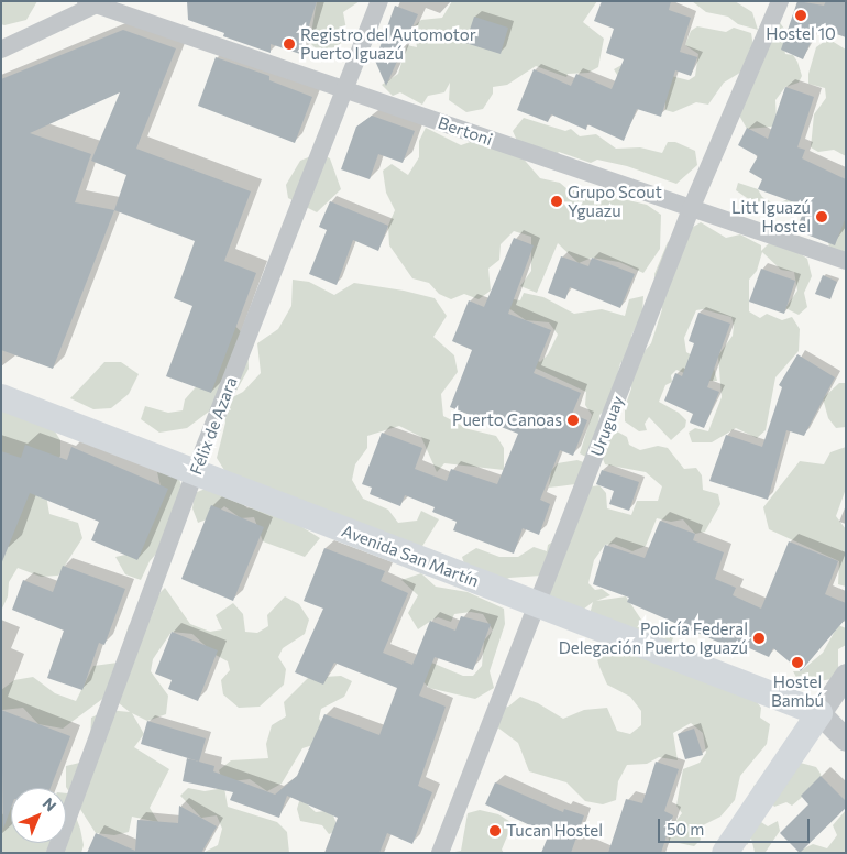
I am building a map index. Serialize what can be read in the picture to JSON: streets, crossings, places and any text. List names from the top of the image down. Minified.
{"streets":{"main road":["Avenida San Martín"],"street":["Bertoni","Félix de Azara","Uruguay"]},"crossings":[["Bertoni","Félix de Azara"],["Bertoni","Uruguay"],["Félix de Azara","Avenida San Martín"],["Uruguay","Avenida San Martín"]],"places":["Hostel 10","Registro del Automotor Puerto Iguazú","Grupo Scout Yguazu","Litt Iguazú Hostel","Puerto Canoas","Policía Federal Delegación Puerto Iguazú","Hostel Bambú","Tucan Hostel"],"scale_bar":"50 m","north":"top right"}
